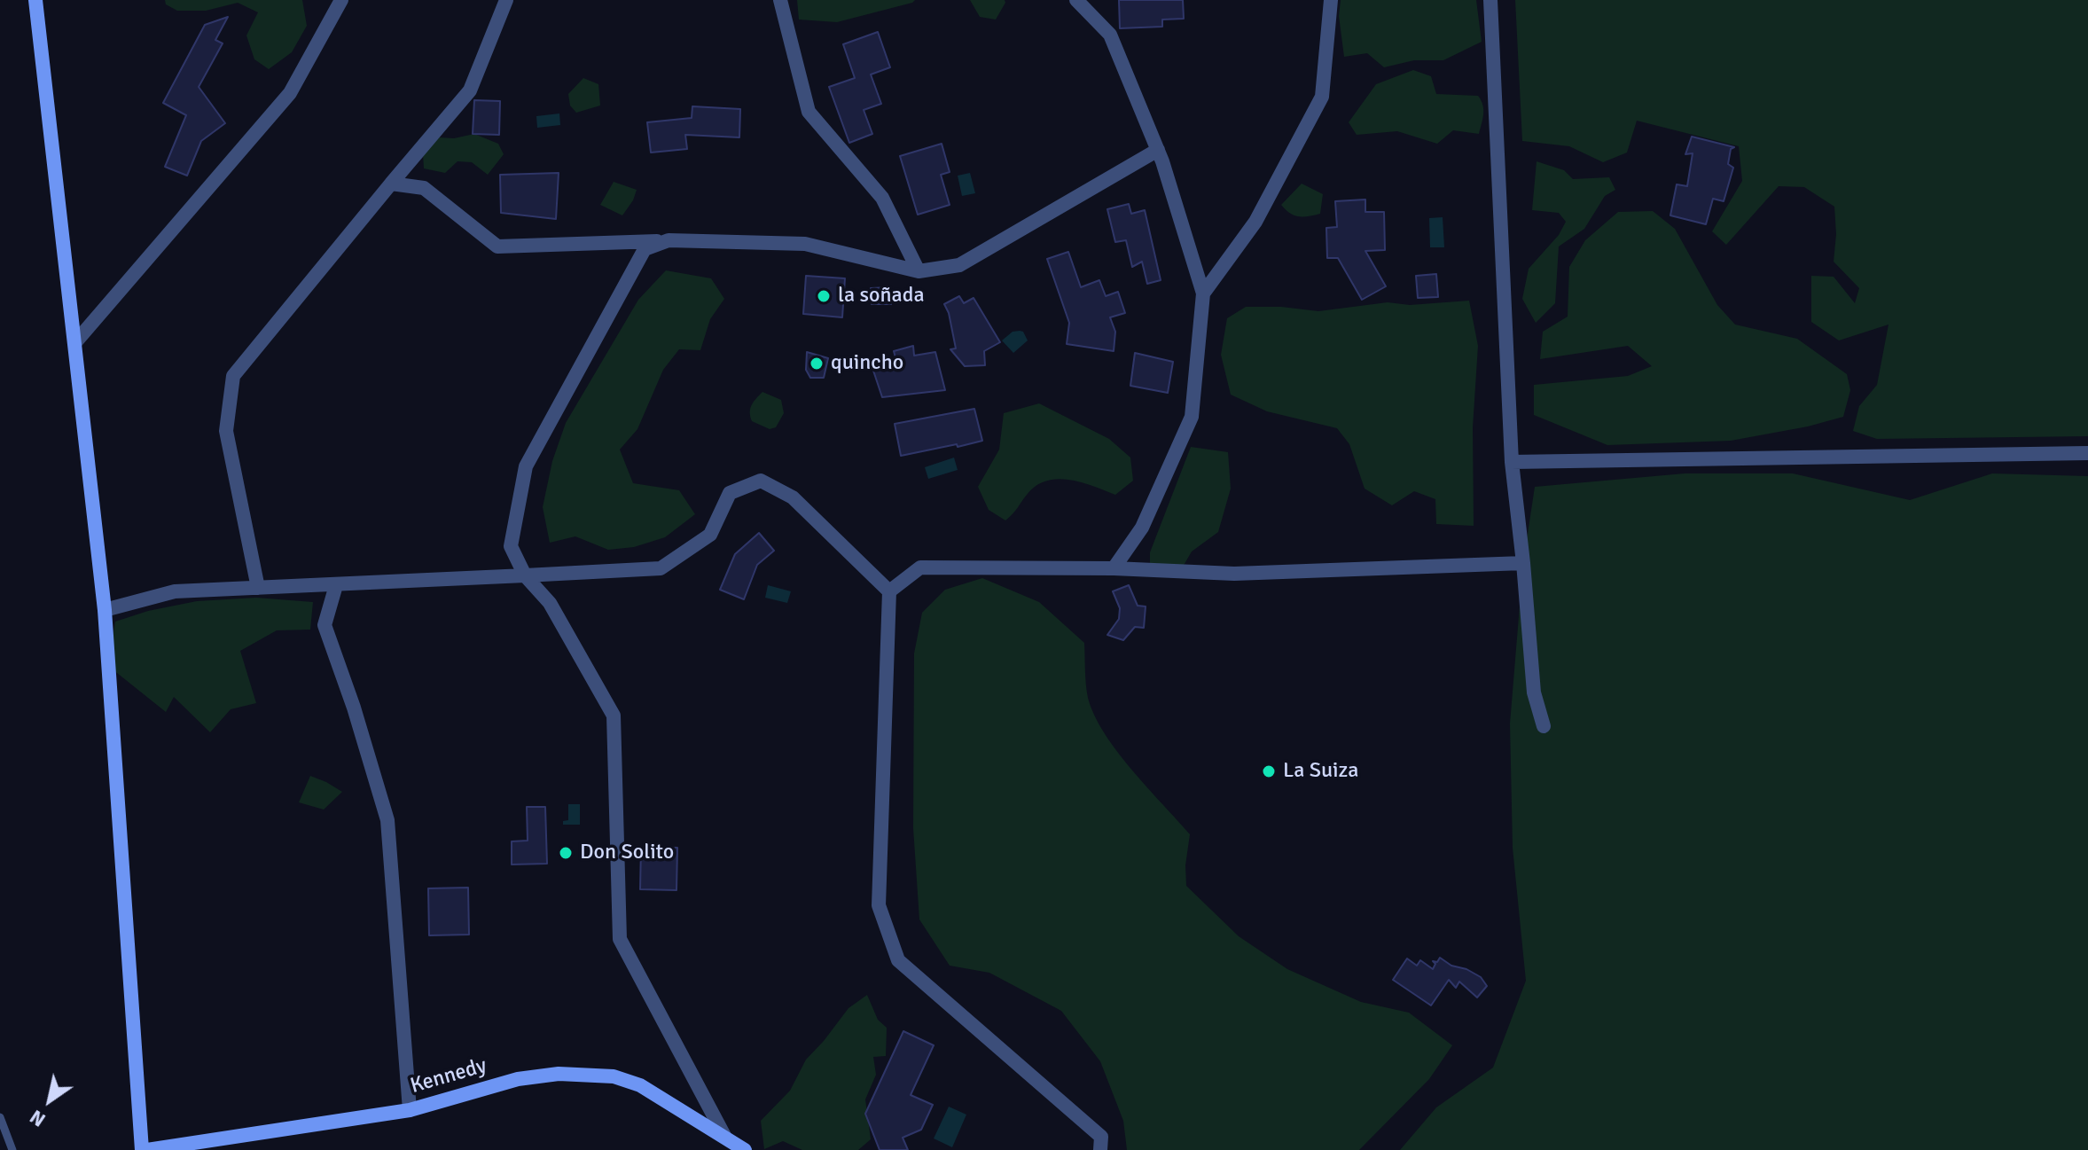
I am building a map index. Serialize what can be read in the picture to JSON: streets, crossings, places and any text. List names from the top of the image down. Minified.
{"streets":{"street":["Kennedy"]},"places":["la soñada","quincho","La Suiza","Don Solito"],"north":"bottom left"}
